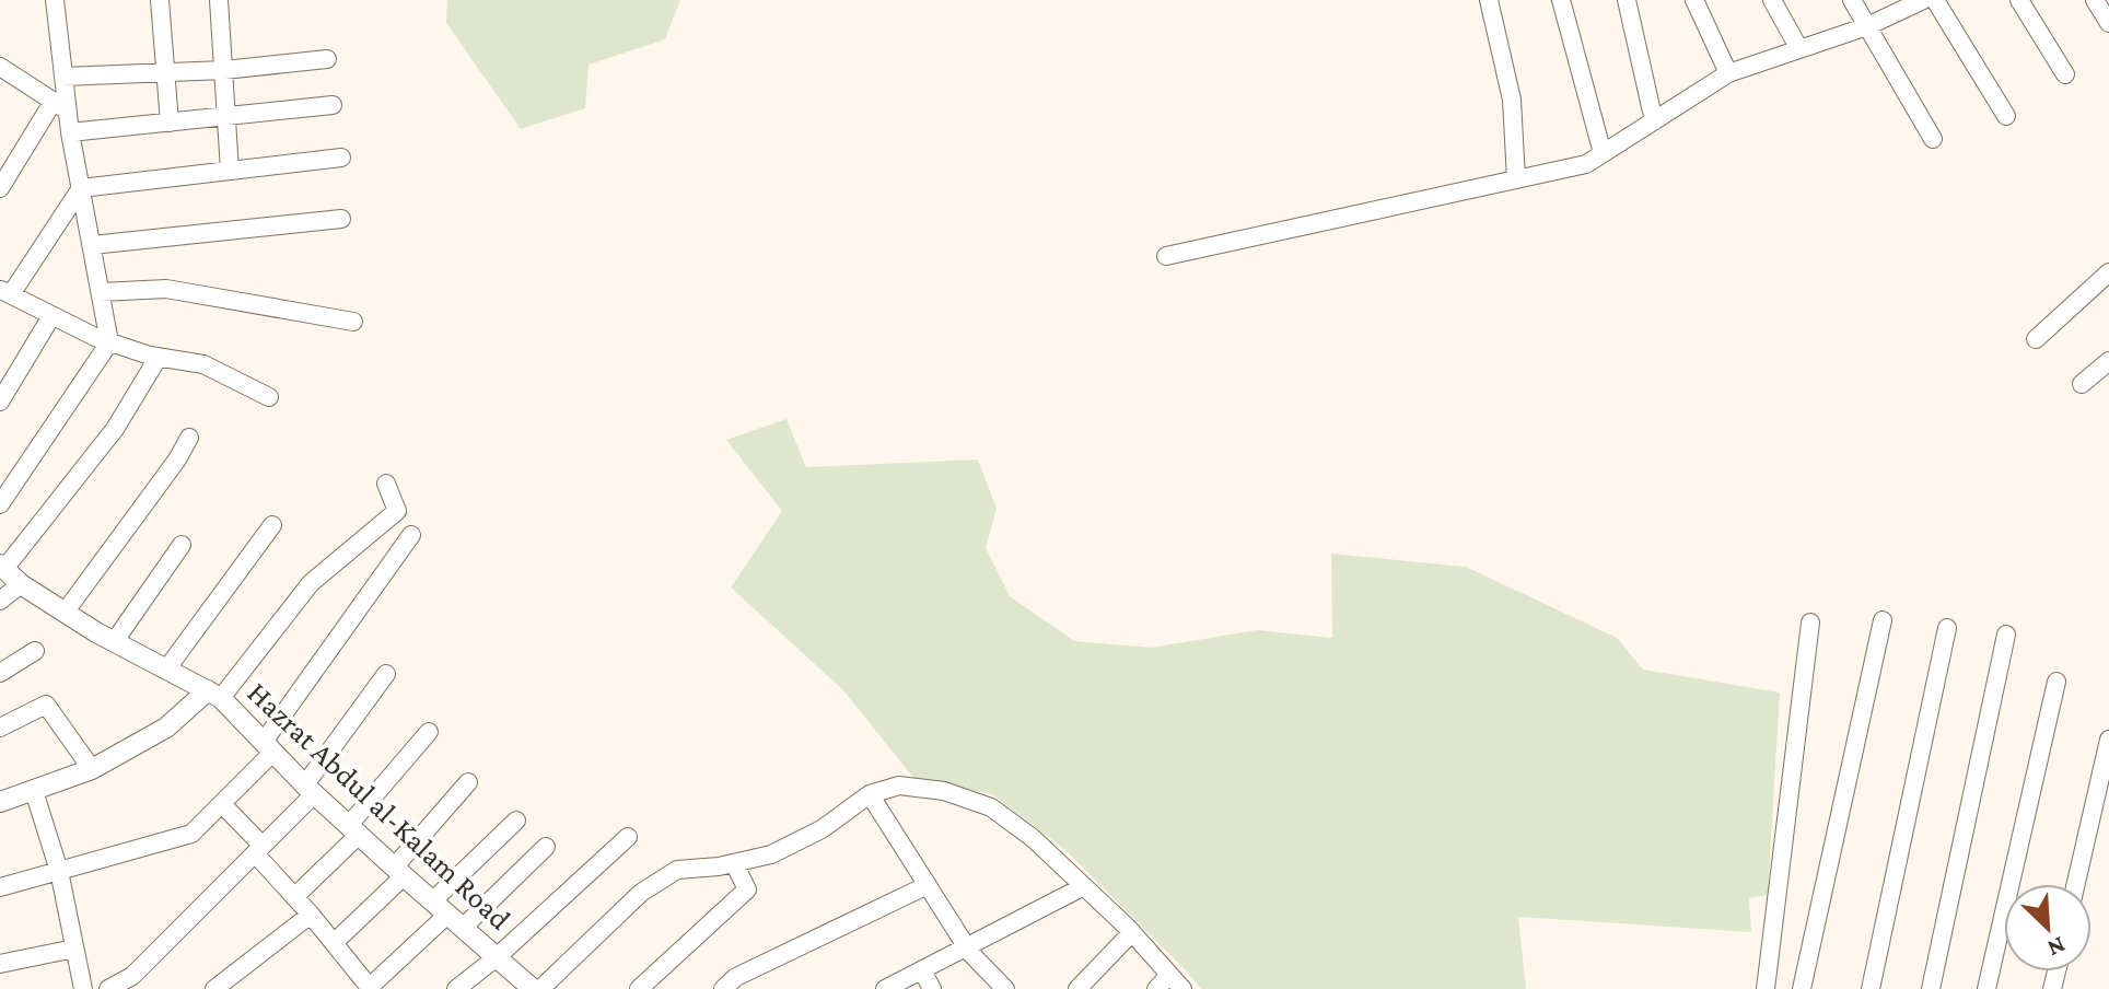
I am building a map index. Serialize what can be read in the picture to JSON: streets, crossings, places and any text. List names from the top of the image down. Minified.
{"streets":{"street":["Hazrat Abdul al-Kalam Road"]},"north":"bottom right"}
